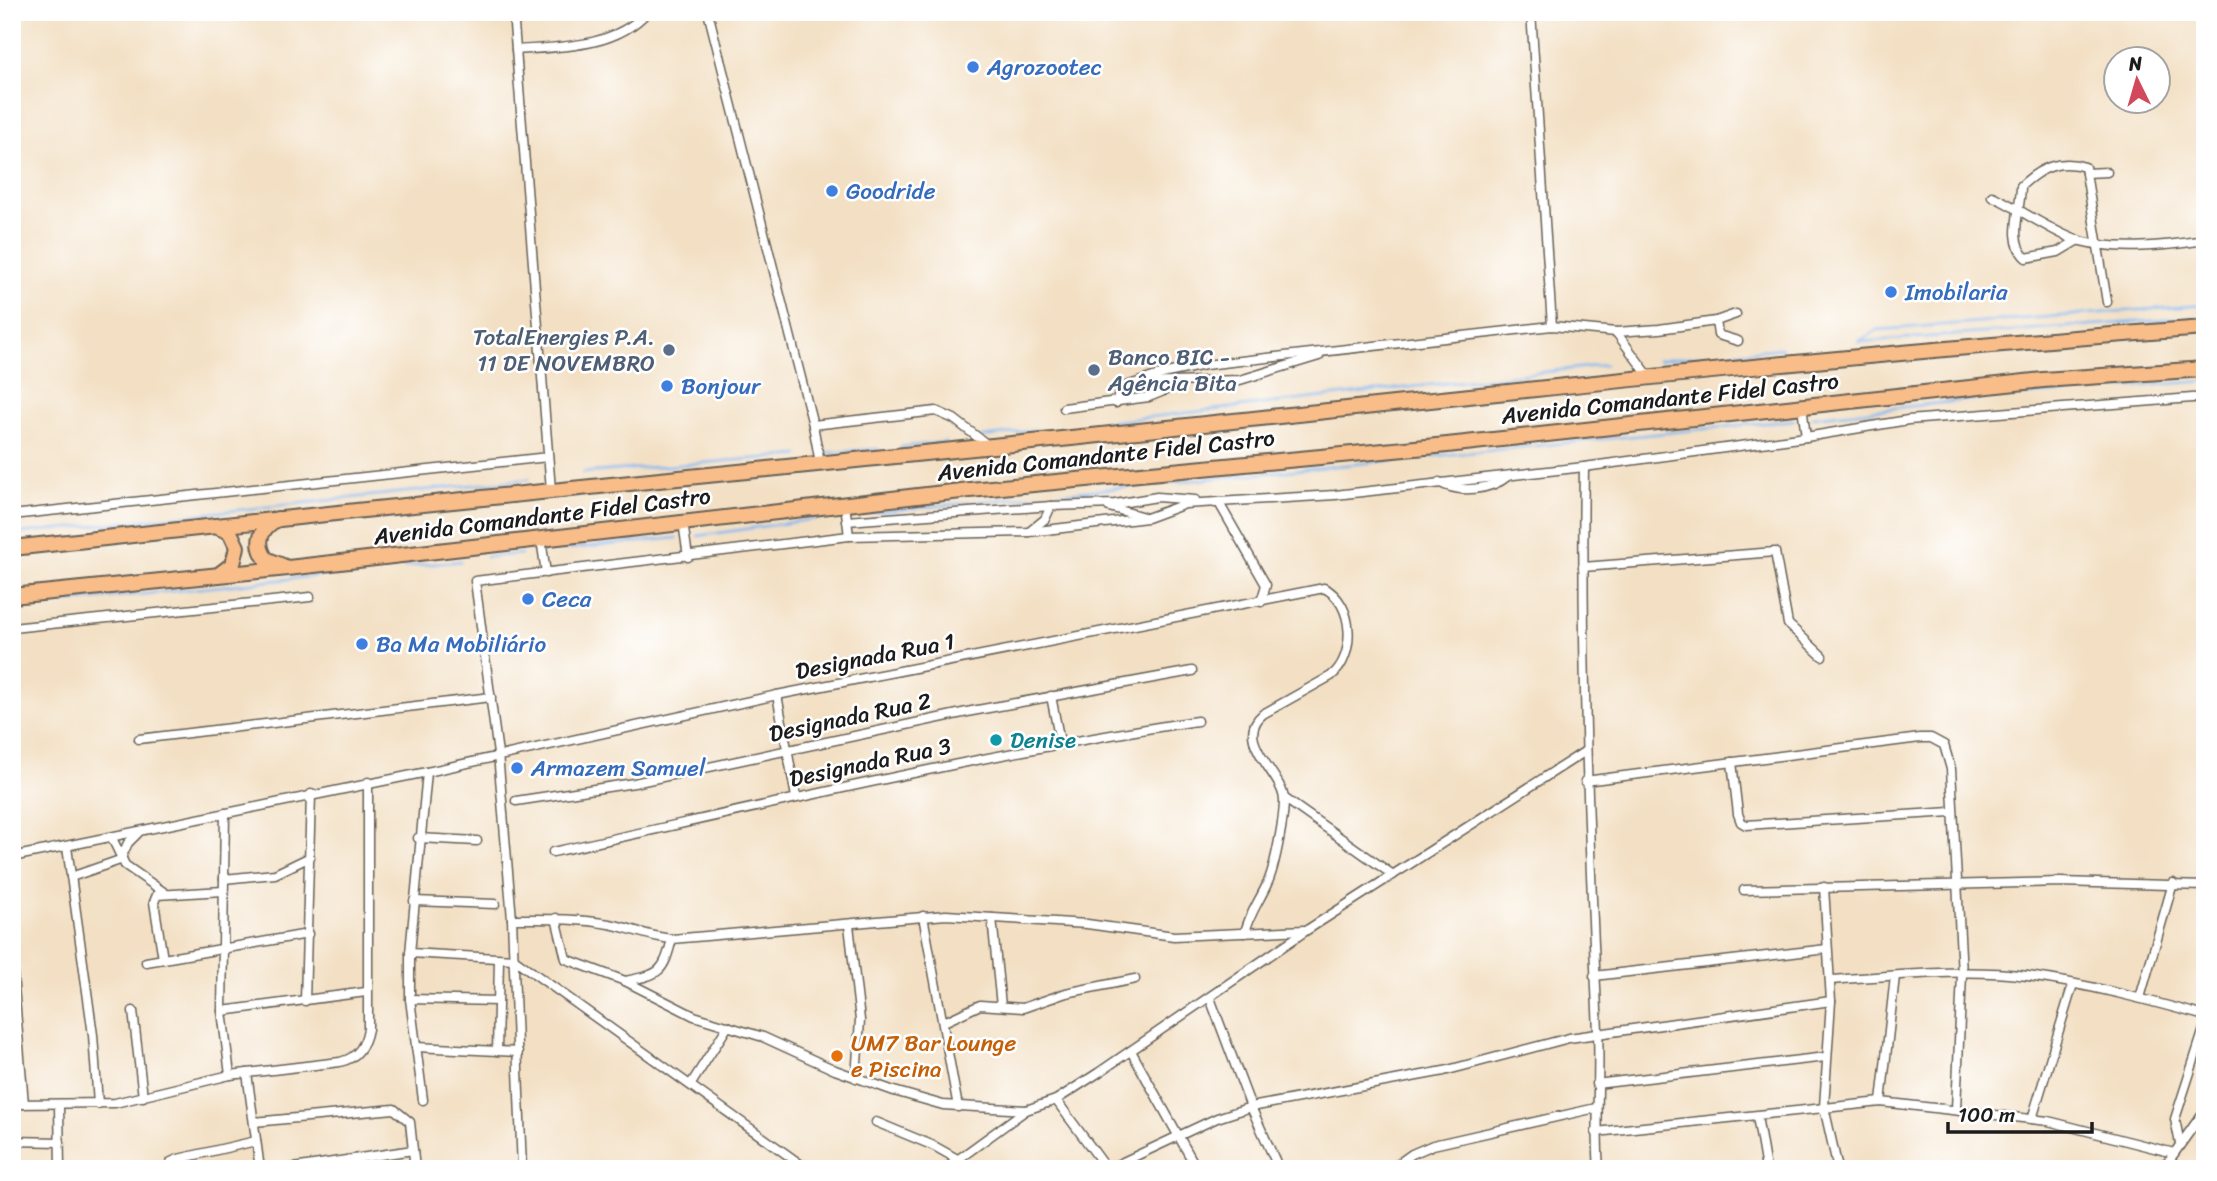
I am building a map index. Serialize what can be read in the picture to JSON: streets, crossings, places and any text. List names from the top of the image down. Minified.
{"streets":{"highway":["Avenida Comandante Fidel Castro"],"street":["Designada Rua 1","Designada Rua 2","Designada Rua 3"]},"places":["Agrozootec","Goodride","Imobilaria","TotalEnergies P.A. 11 DE NOVEMBRO","Banco BIC - Agência Bita","Bonjour","Ceca","Ba Ma Mobiliário","Denise","Armazem Samuel","UM7 Bar Lounge e Piscina"],"scale_bar":"100 m","north":"top"}
